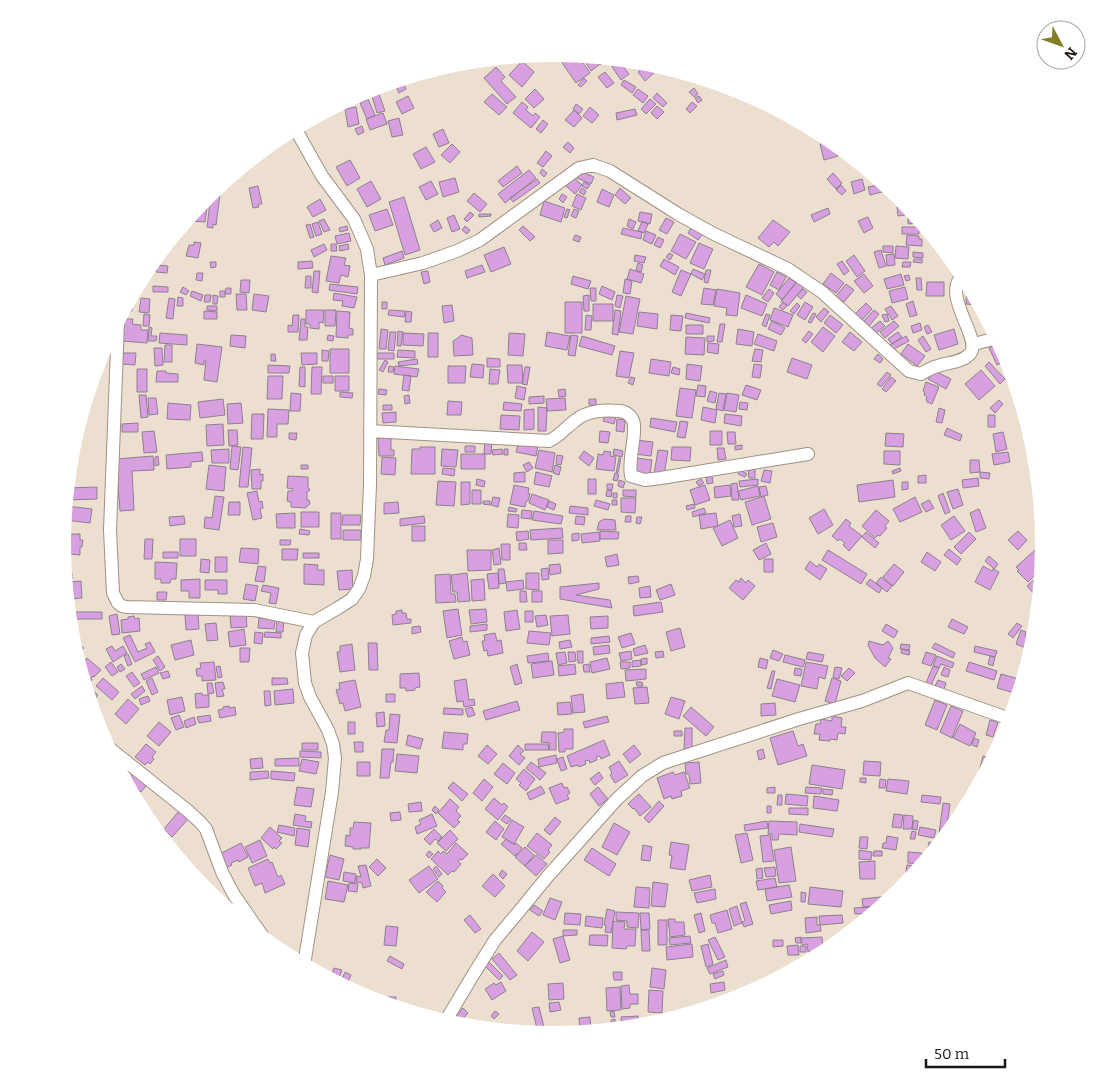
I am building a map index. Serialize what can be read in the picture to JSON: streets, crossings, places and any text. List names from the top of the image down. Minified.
{"scale_bar":"50 m","north":"bottom right"}
